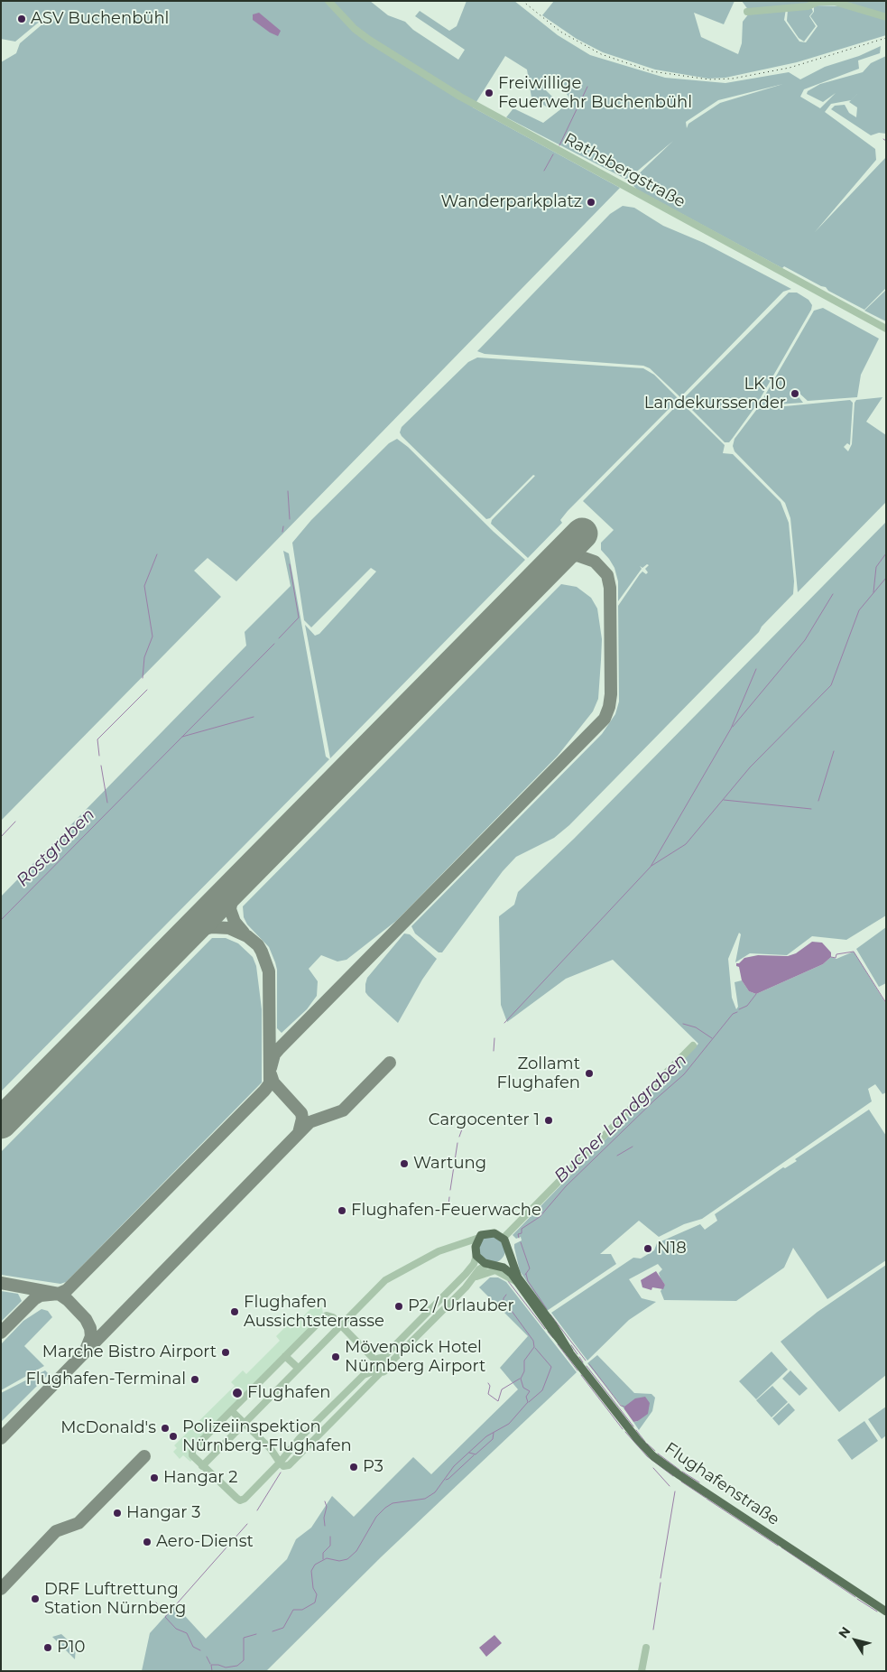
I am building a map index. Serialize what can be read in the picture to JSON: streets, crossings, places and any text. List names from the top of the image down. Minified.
{"streets":{"main road":["Flughafenstraße"],"street":["Rathsbergstraße"]},"water":["Rostgraben","Bucher Landgraben"],"places":["ASV Buchenbühl","Freiwillige Feuerwehr Buchenbühl","Wanderparkplatz","LK 10 Landekurssender","Zollamt Flughafen","Cargocenter 1","Wartung","Flughafen-Feuerwache","N18","P2 / Urlauber","Flughafen Aussichtsterrasse","Marche Bistro Airport","Mövenpick Hotel Nürnberg Airport","Flughafen-Terminal","Flughafen","McDonald's","Polizeiinspektion Nürnberg-Flughafen","P3","Hangar 2","Hangar 3","Aero-Dienst","DRF Luftrettung Station Nürnberg","P10"],"north":"top left"}
